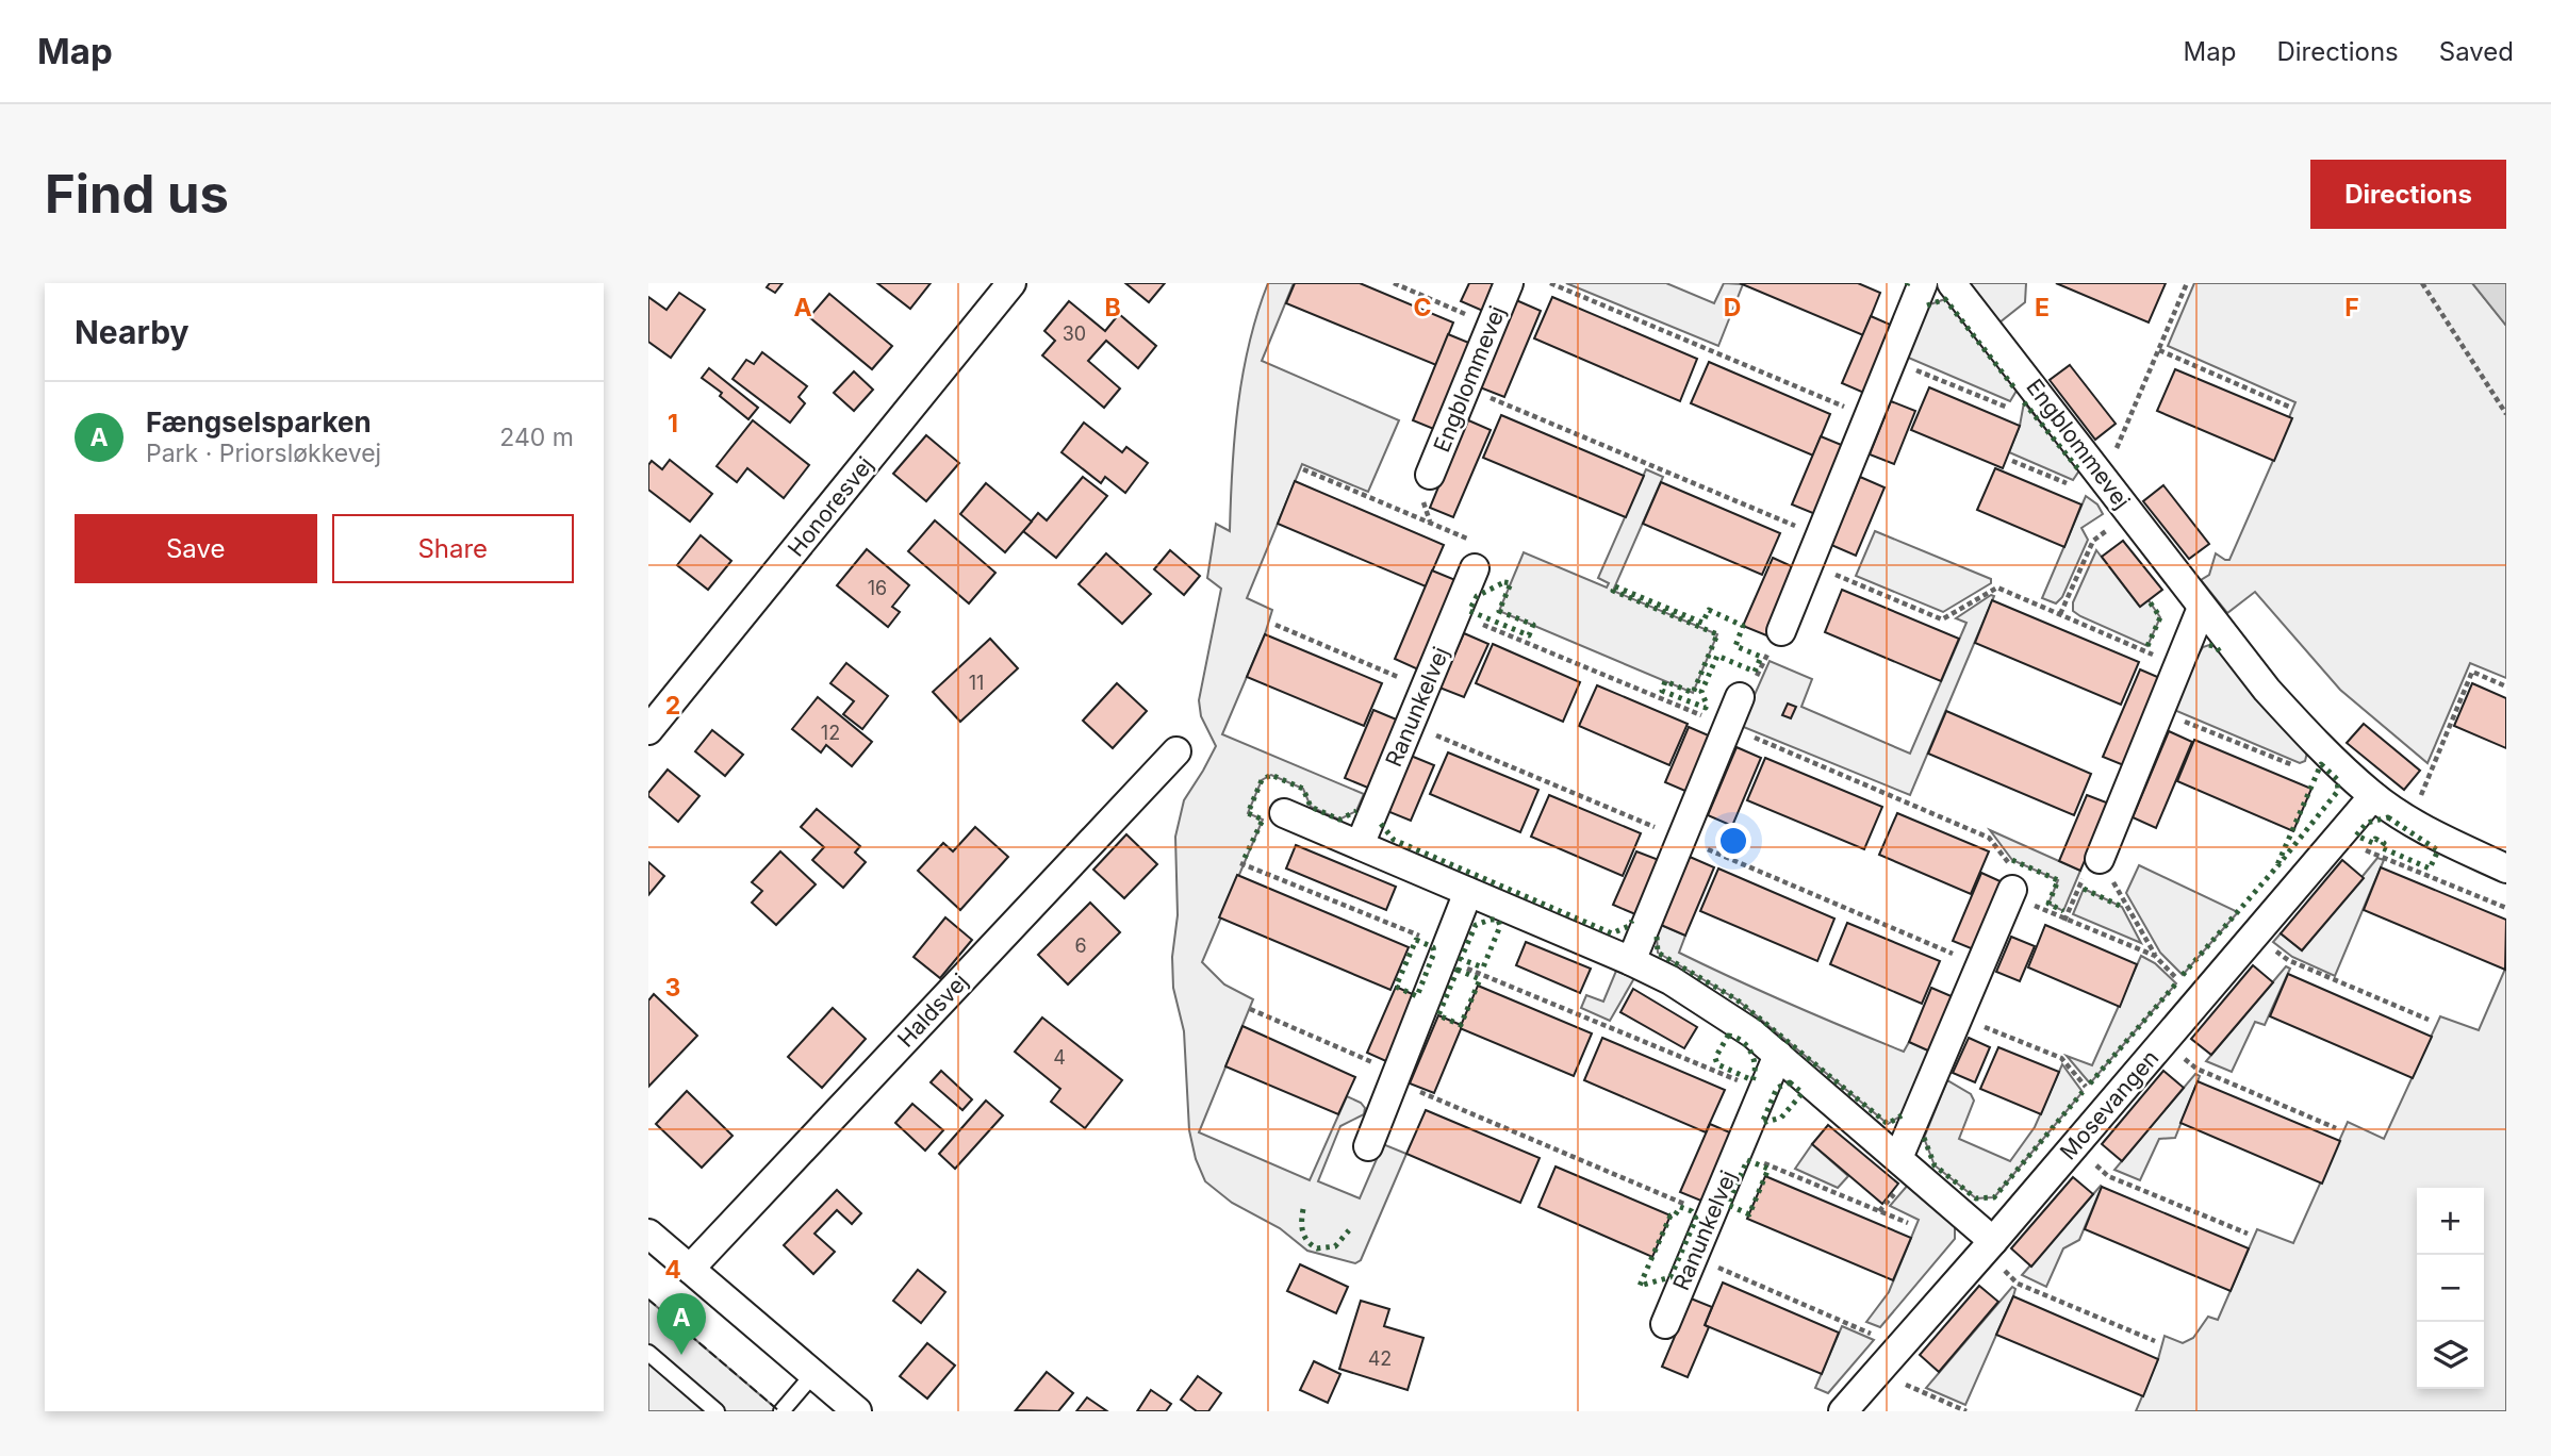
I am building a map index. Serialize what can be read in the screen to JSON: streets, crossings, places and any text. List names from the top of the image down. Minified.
{"streets":{"street":["Engblommevej","Honoresvej","Ranunkelvej","Haldsvej","Mosevangen"]},"crossings":[["Engblommevej","Mosevangen"]],"house_numbers":["30","16","11","12","6","4","42"],"page":{"header":"Map","nav":["Map","Directions","Saved"],"buttons":["Directions",["Save","Share"]],"title":"Find us","heading":"Nearby","list":[{"mark":"A","name":"Fængselsparken","note":"Park · Priorsløkkevej","value":"240 m"}],"map_buttons":["+","−"],"pins":"A"},"grid":{"columns":["A","B","C","D","E","F"],"rows":["1","2","3","4"]}}
